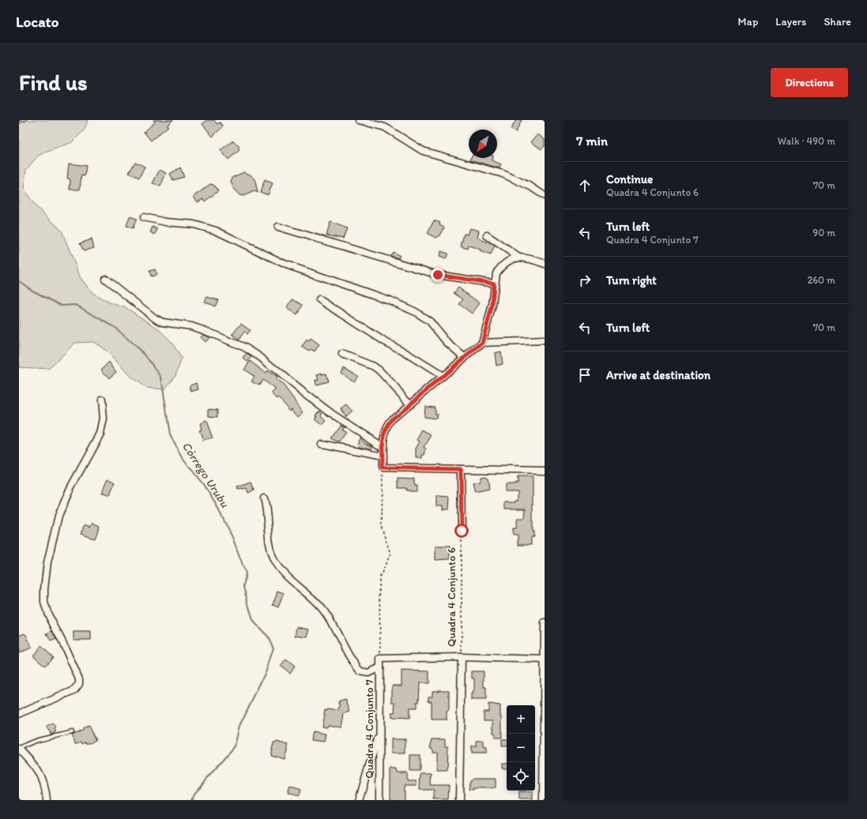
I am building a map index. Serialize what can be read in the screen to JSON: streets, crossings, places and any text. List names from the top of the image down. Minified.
{"streets":{"street":["Quadra 4 Conjunto 6","Quadra 4 Conjunto 7"]},"water":["Córrego Urubu"],"north":"bottom left","page":{"header":"Locato","nav":["Map","Layers","Share"],"buttons":"Directions","title":"Find us","heading":["7 min","Walk · 490 m"],"list":[["Continue","Quadra 4 Conjunto 6","70 m"],["Turn left","Quadra 4 Conjunto 7","90 m"],["Turn right","260 m"],["Turn left","70 m"],"Arrive at destination"],"map_buttons":["+","−"]}}
